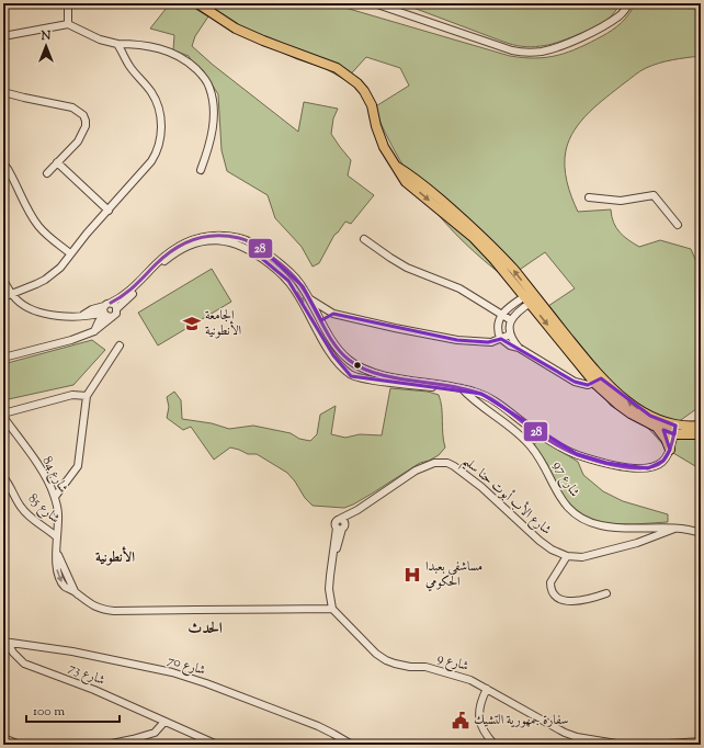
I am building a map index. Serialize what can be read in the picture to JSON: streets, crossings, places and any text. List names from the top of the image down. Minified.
{"streets":{"street":["شارع 84","شارع 97","شارع الأب أبوت حنا سليم","شارع 85","شارع 9","شارع 70","شارع 73"]},"crossings":[["شارع 84","شارع الأب أبوت حنا سليم"],["شارع 84","شارع 85"],["شارع 84","شارع 9"],["شارع 97","شارع الأب أبوت حنا سليم"],["شارع الأب أبوت حنا سليم","شارع 9"],["شارع 70","شارع 73"]],"districts":["الأنطونية","الحدث"],"places":{"school or university":["الجامعة الأنطونية"],"hospital":["مساشفى بعبدا الحكومي"],"public building":["سفارة جمهورية التشيك"]},"lines":["transit line 28"],"scale_bar":"100 m","north":"top"}
